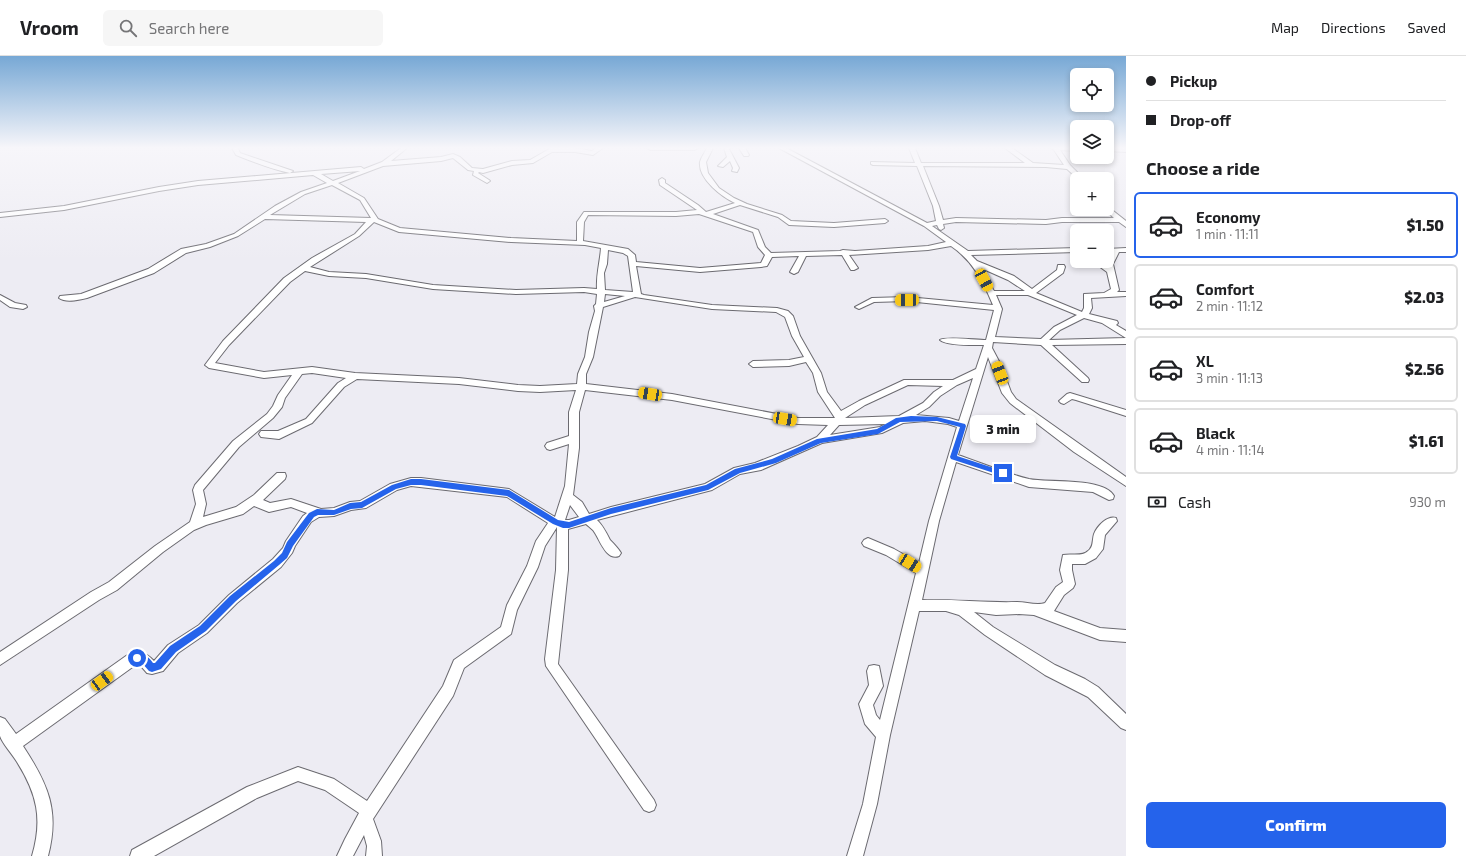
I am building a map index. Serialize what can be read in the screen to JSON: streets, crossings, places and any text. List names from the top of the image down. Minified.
{"page":{"header":"Vroom","search":"Search here","nav":["Map","Directions","Saved"],"banner":["Pickup","Drop-off"],"map_buttons":["+","−"],"heading":"Choose a ride","list":[{"name":"Economy","note":"1 min · 11:11","value":"$1.50"},{"name":"Comfort","note":"2 min · 11:12","value":"$2.03"},{"name":"XL","note":"3 min · 11:13","value":"$2.56"},{"name":"Black","note":"4 min · 11:14","value":"$1.61"}],"bubble":"3 min","pay":["Cash","930 m"],"buttons":"Confirm"}}
